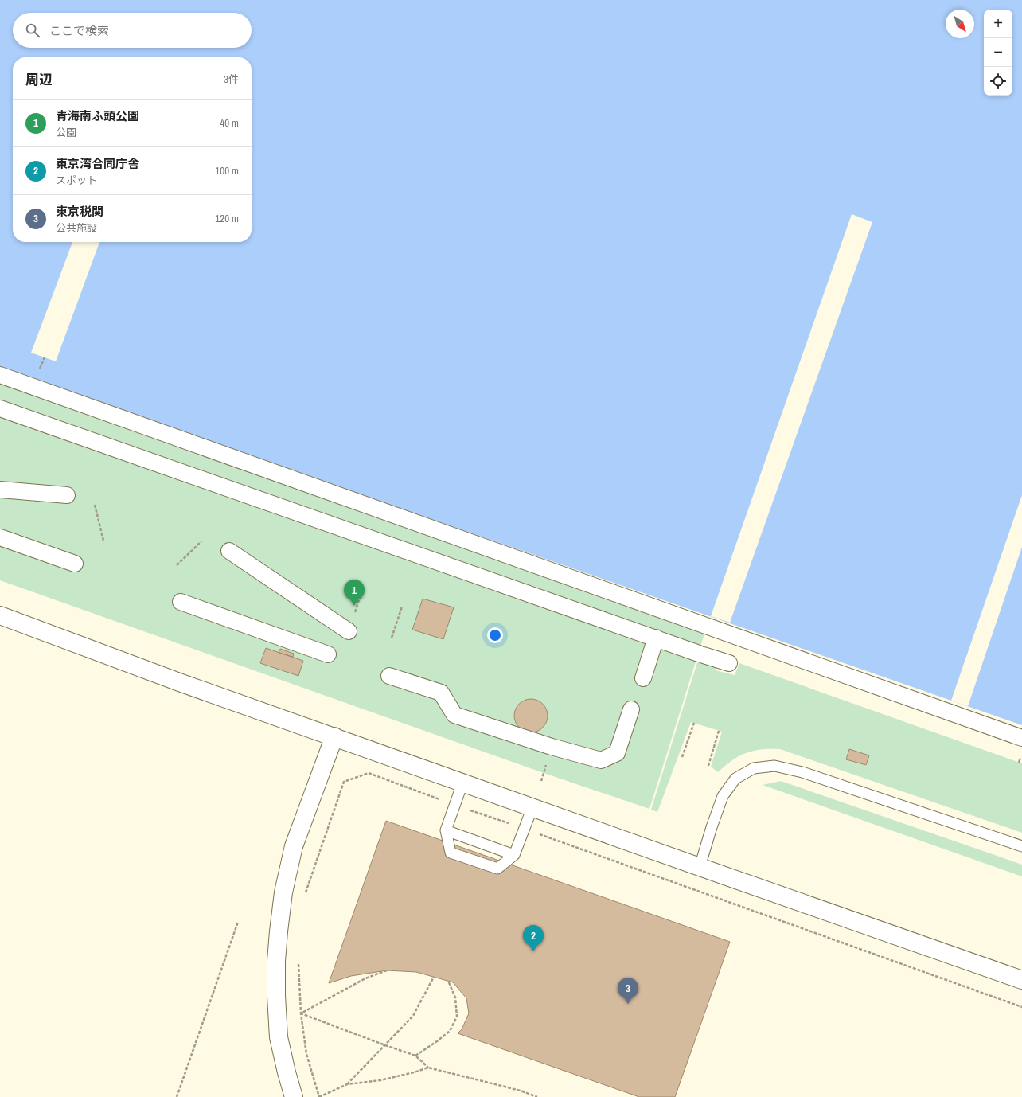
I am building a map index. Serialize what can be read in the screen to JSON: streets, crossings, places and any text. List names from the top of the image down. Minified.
{"north":"bottom right","page":{"map_buttons":["+","−"],"search":"ここで検索","heading":["周辺","3件"],"list":[{"mark":"1","name":"青海南ふ頭公園","note":"公園","value":"40 m"},{"mark":"2","name":"東京湾合同庁舎","note":"スポット","value":"100 m"},{"mark":"3","name":"東京税関","note":"公共施設","value":"120 m"}],"pins":["1","2","3"]}}
